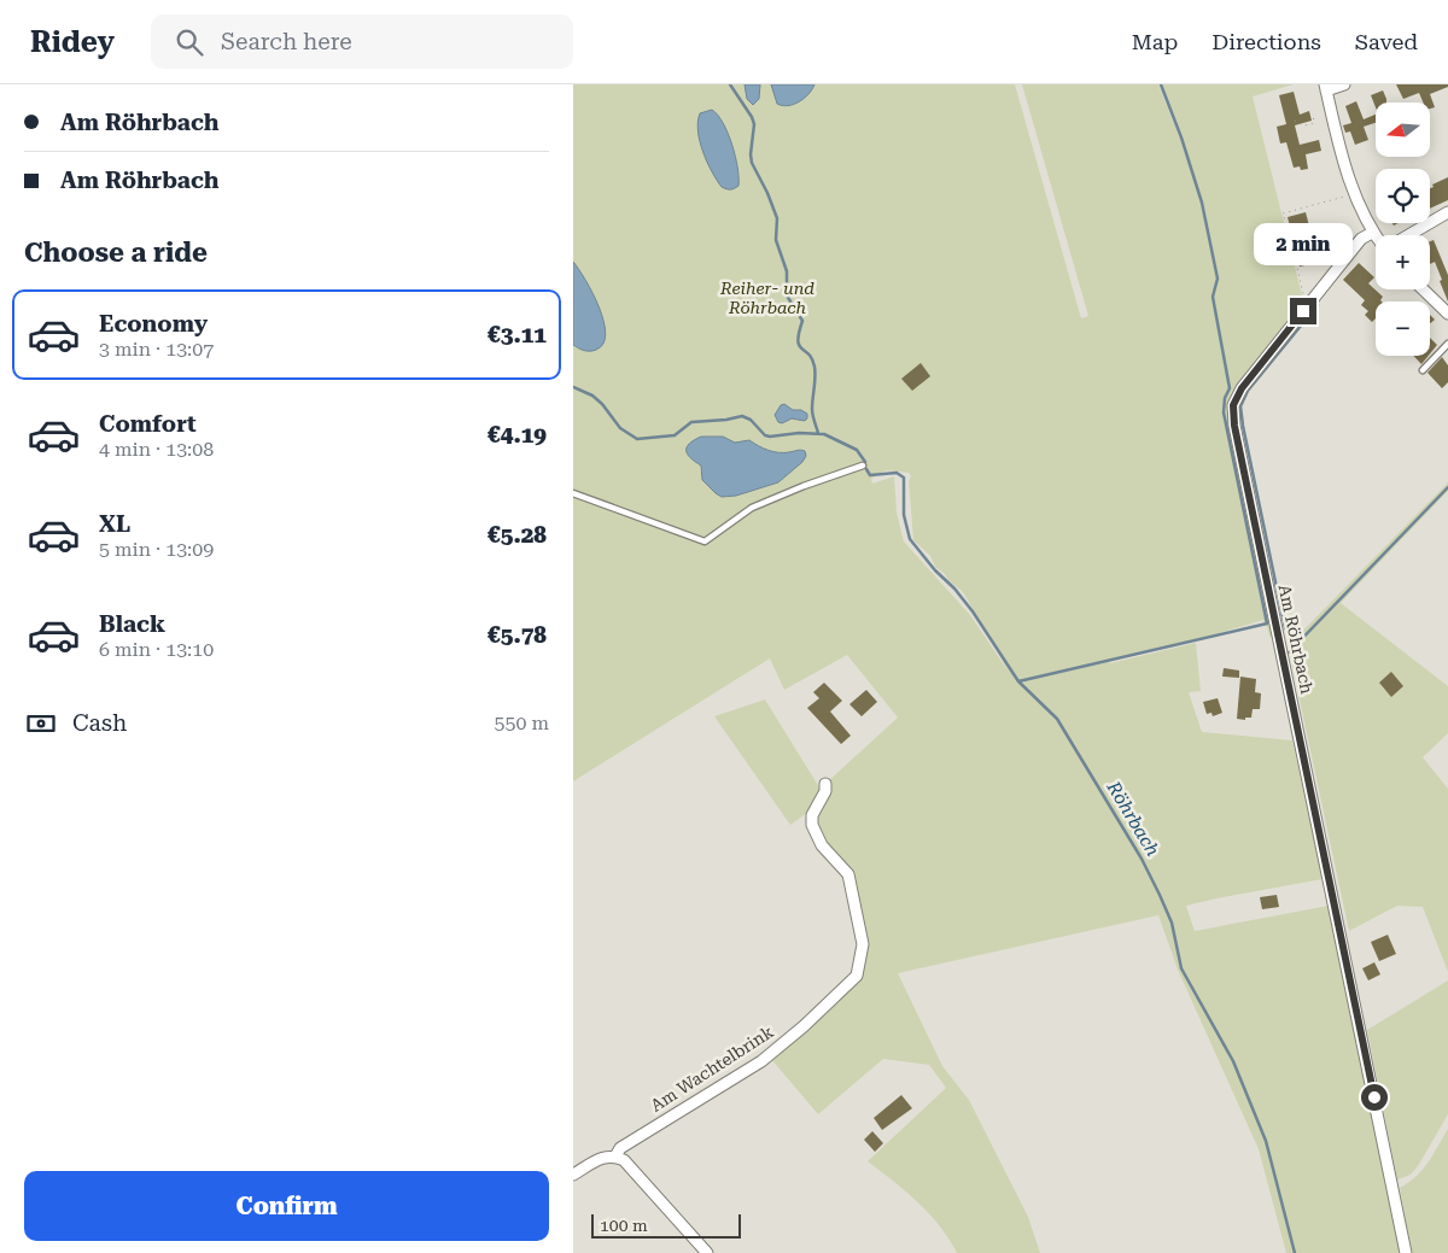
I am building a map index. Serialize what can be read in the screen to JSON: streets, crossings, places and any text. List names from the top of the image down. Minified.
{"streets":{"street":["Am Röhrbach","Am Wachtelbrink"]},"water":["Röhrbach"],"parks":["Reiher- und Röhrbach"],"scale_bar":"100 m","north":"left","page":{"header":"Ridey","search":"Search here","nav":["Map","Directions","Saved"],"banner":["Am Röhrbach","Am Röhrbach"],"map_buttons":["+","−"],"heading":"Choose a ride","bubble":"2 min","list":[{"name":"Economy","note":"3 min · 13:07","value":"€3.11"},{"name":"Comfort","note":"4 min · 13:08","value":"€4.19"},{"name":"XL","note":"5 min · 13:09","value":"€5.28"},{"name":"Black","note":"6 min · 13:10","value":"€5.78"}],"pay":["Cash","550 m"],"buttons":"Confirm","scale":"100 m"}}
